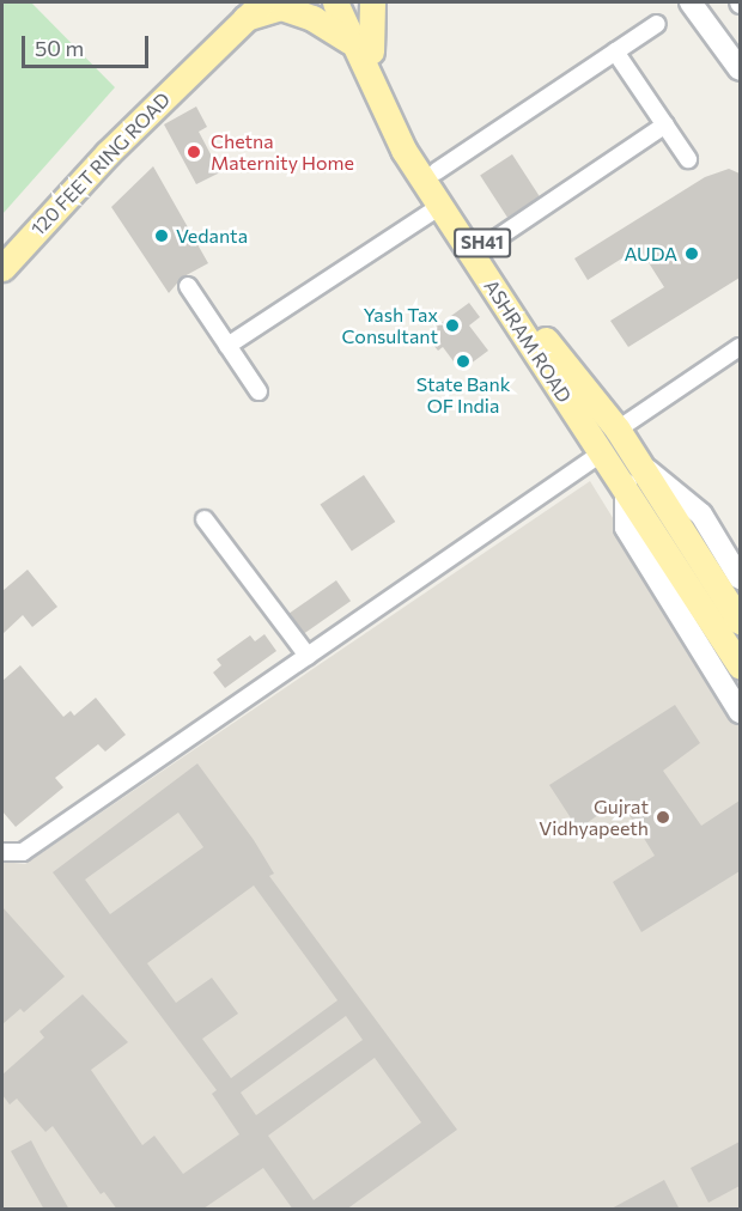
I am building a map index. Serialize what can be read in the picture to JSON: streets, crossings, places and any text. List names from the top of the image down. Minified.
{"streets":{"main road":["120 FEET RING ROAD","SH41","ASHRAM ROAD"]},"crossings":[["SH41","ASHRAM ROAD"]],"places":["Chetna Maternity Home","Vedanta","AUDA","Yash Tax Consultant","State Bank OF India","Gujrat Vidhyapeeth"],"scale_bar":"50 m"}
